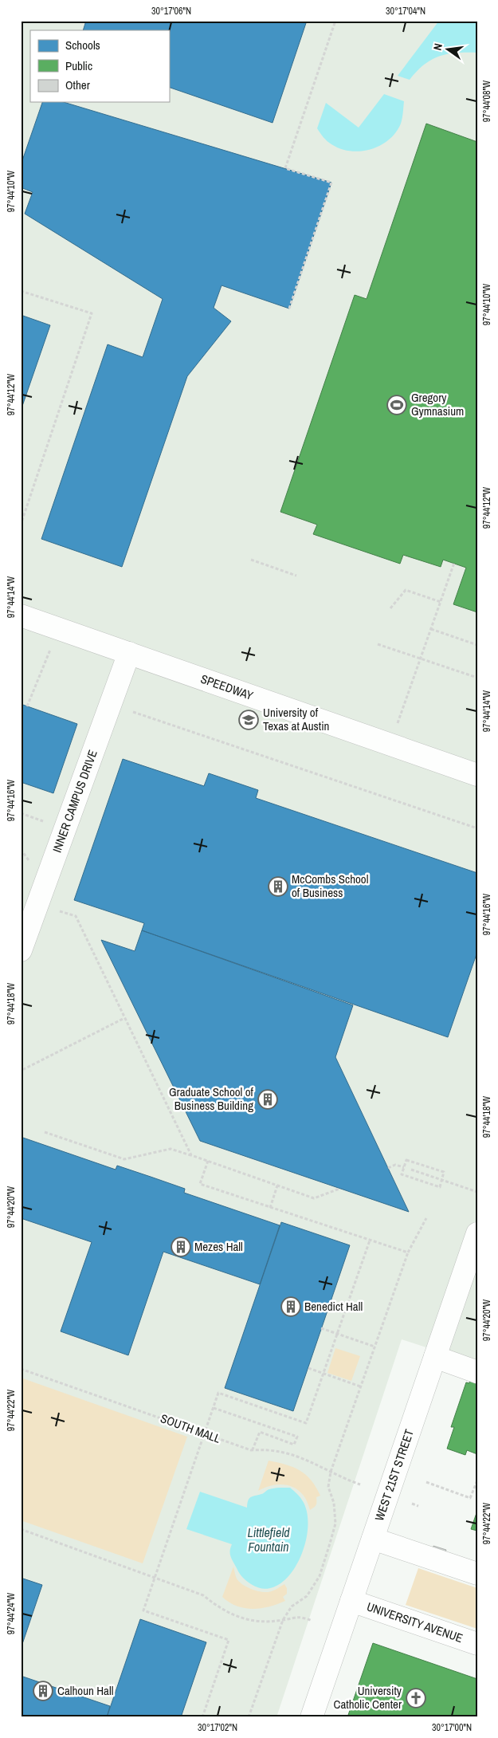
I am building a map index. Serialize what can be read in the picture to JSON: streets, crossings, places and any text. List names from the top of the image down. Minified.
{"streets":{"street":["SPEEDWAY","INNER CAMPUS DRIVE","WEST 21ST STREET","UNIVERSITY AVENUE"],"path":["SOUTH MALL"]},"crossings":[["SPEEDWAY","INNER CAMPUS DRIVE"],["WEST 21ST STREET","UNIVERSITY AVENUE"]],"water":["Littlefield Fountain"],"places":{"sports":["Gregory Gymnasium"],"school or university":["University of Texas at Austin"],"building":["McCombs School of Business","Graduate School of Business Building","Mezes Hall","Benedict Hall","Calhoun Hall"],"church":["University Catholic Center"]},"legend":["Schools","Public","Other"],"north":"left","coordinates":["30°17'06\"N","30°17'04\"N","97°44'08\"W","97°44'10\"W","97°44'12\"W","97°44'14\"W","97°44'16\"W","97°44'18\"W","97°44'20\"W","97°44'22\"W","97°44'24\"W","30°17'02\"N","30°17'00\"N"]}
